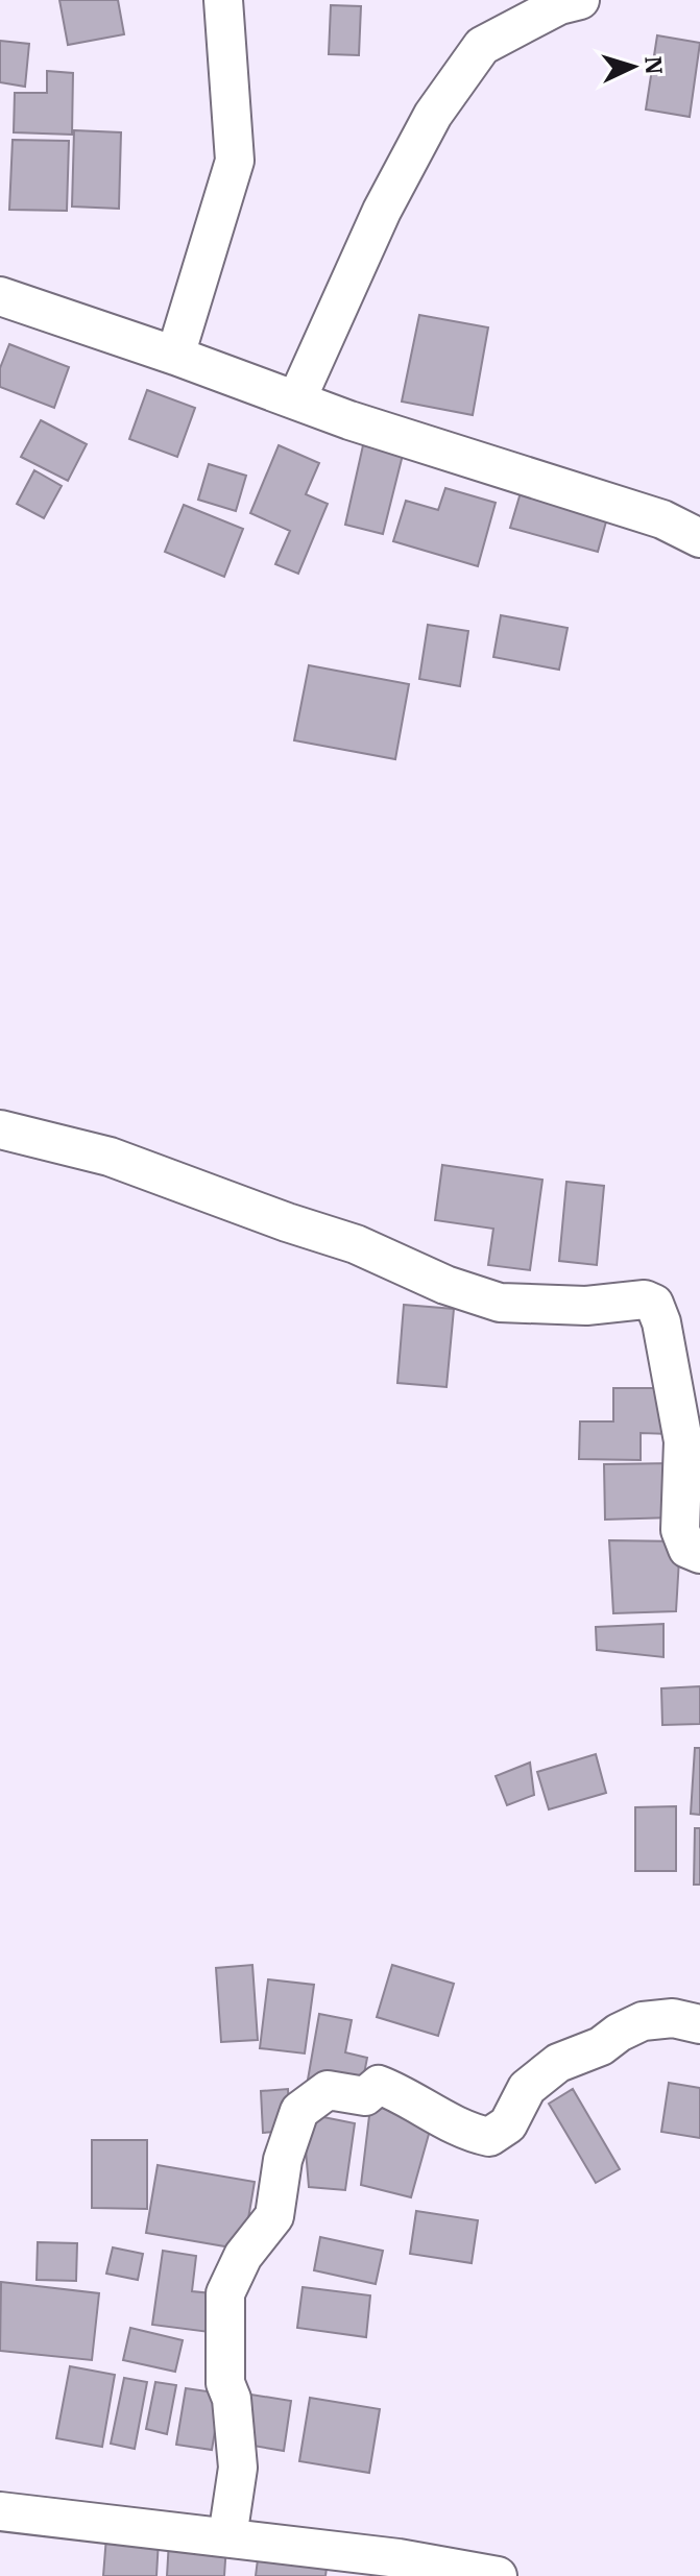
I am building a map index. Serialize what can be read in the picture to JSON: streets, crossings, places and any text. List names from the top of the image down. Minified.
{"north":"right"}
